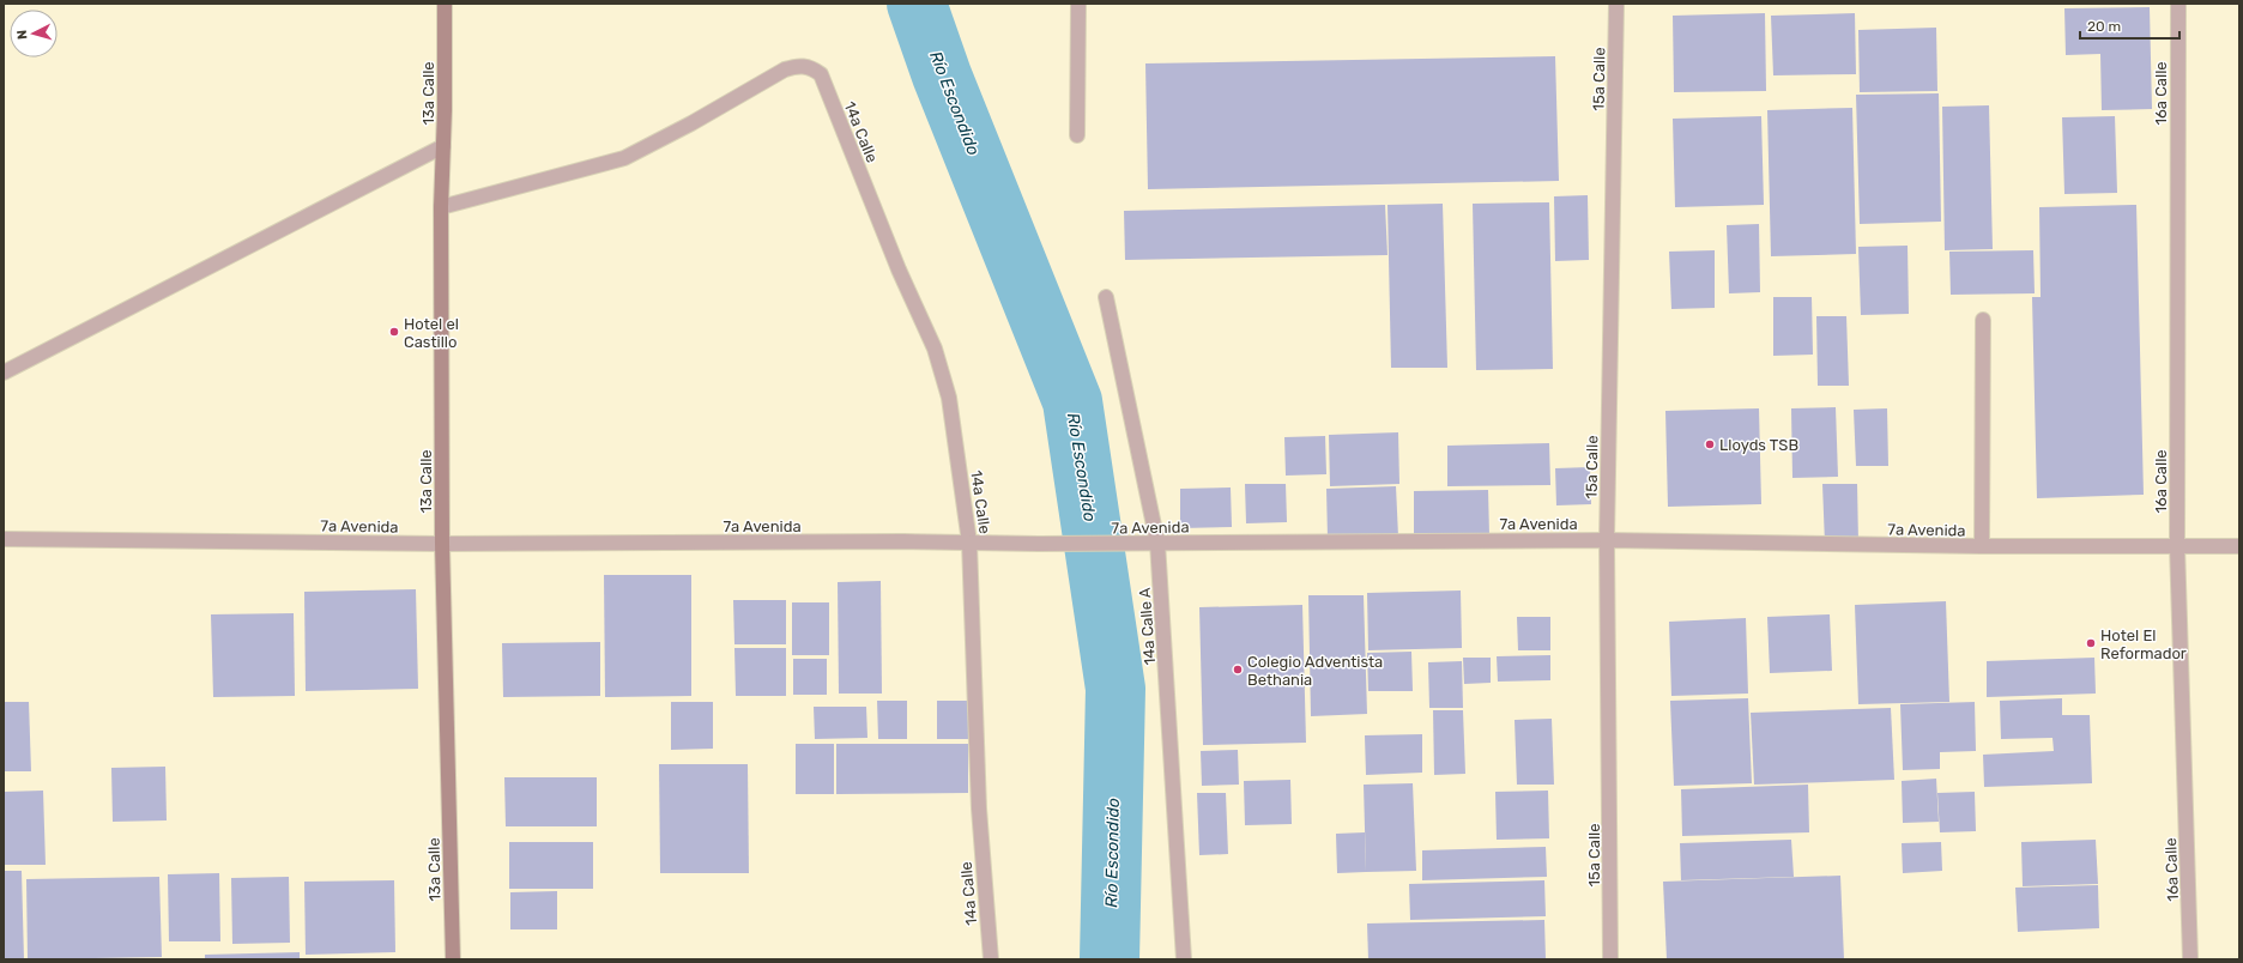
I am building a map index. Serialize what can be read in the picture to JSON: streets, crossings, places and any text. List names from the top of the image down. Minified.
{"streets":{"street":["15a Calle","13a Calle","16a Calle","14a Calle","7a Avenida","14a Calle A"]},"crossings":[["15a Calle","7a Avenida"],["13a Calle","14a Calle"],["13a Calle","7a Avenida"],["16a Calle","7a Avenida"],["14a Calle","7a Avenida"],["7a Avenida","14a Calle A"]],"water":["Río Escondido"],"places":["Hotel el Castillo","Lloyds TSB","Hotel El Reformador","Colegio Adventista Bethania"],"scale_bar":"20 m","north":"left"}
